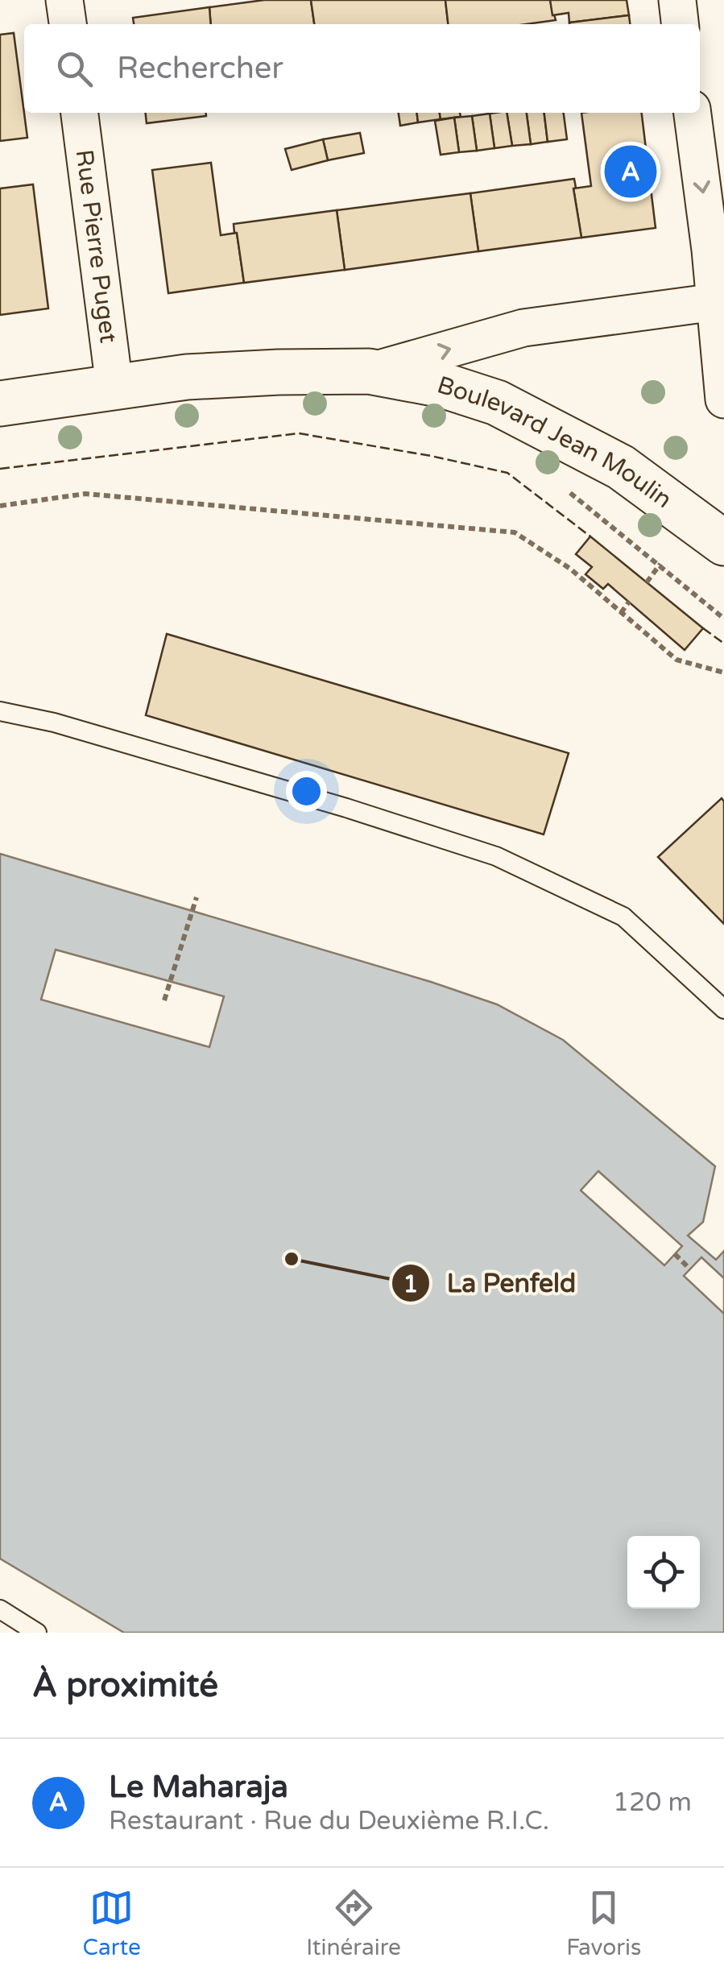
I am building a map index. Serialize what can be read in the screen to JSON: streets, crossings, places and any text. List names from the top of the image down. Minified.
{"streets":{"street":["Rue Pierre Puget","Boulevard Jean Moulin"]},"crossings":[["Rue Pierre Puget","Boulevard Jean Moulin"]],"places":["La Penfeld"],"page":{"search":"Rechercher","pins":"A","heading":"À proximité","list":[{"mark":"A","name":"Le Maharaja","note":"Restaurant · Rue du Deuxième R.I.C.","value":"120 m"}],"nav":["Carte","Itinéraire","Favoris"]}}
